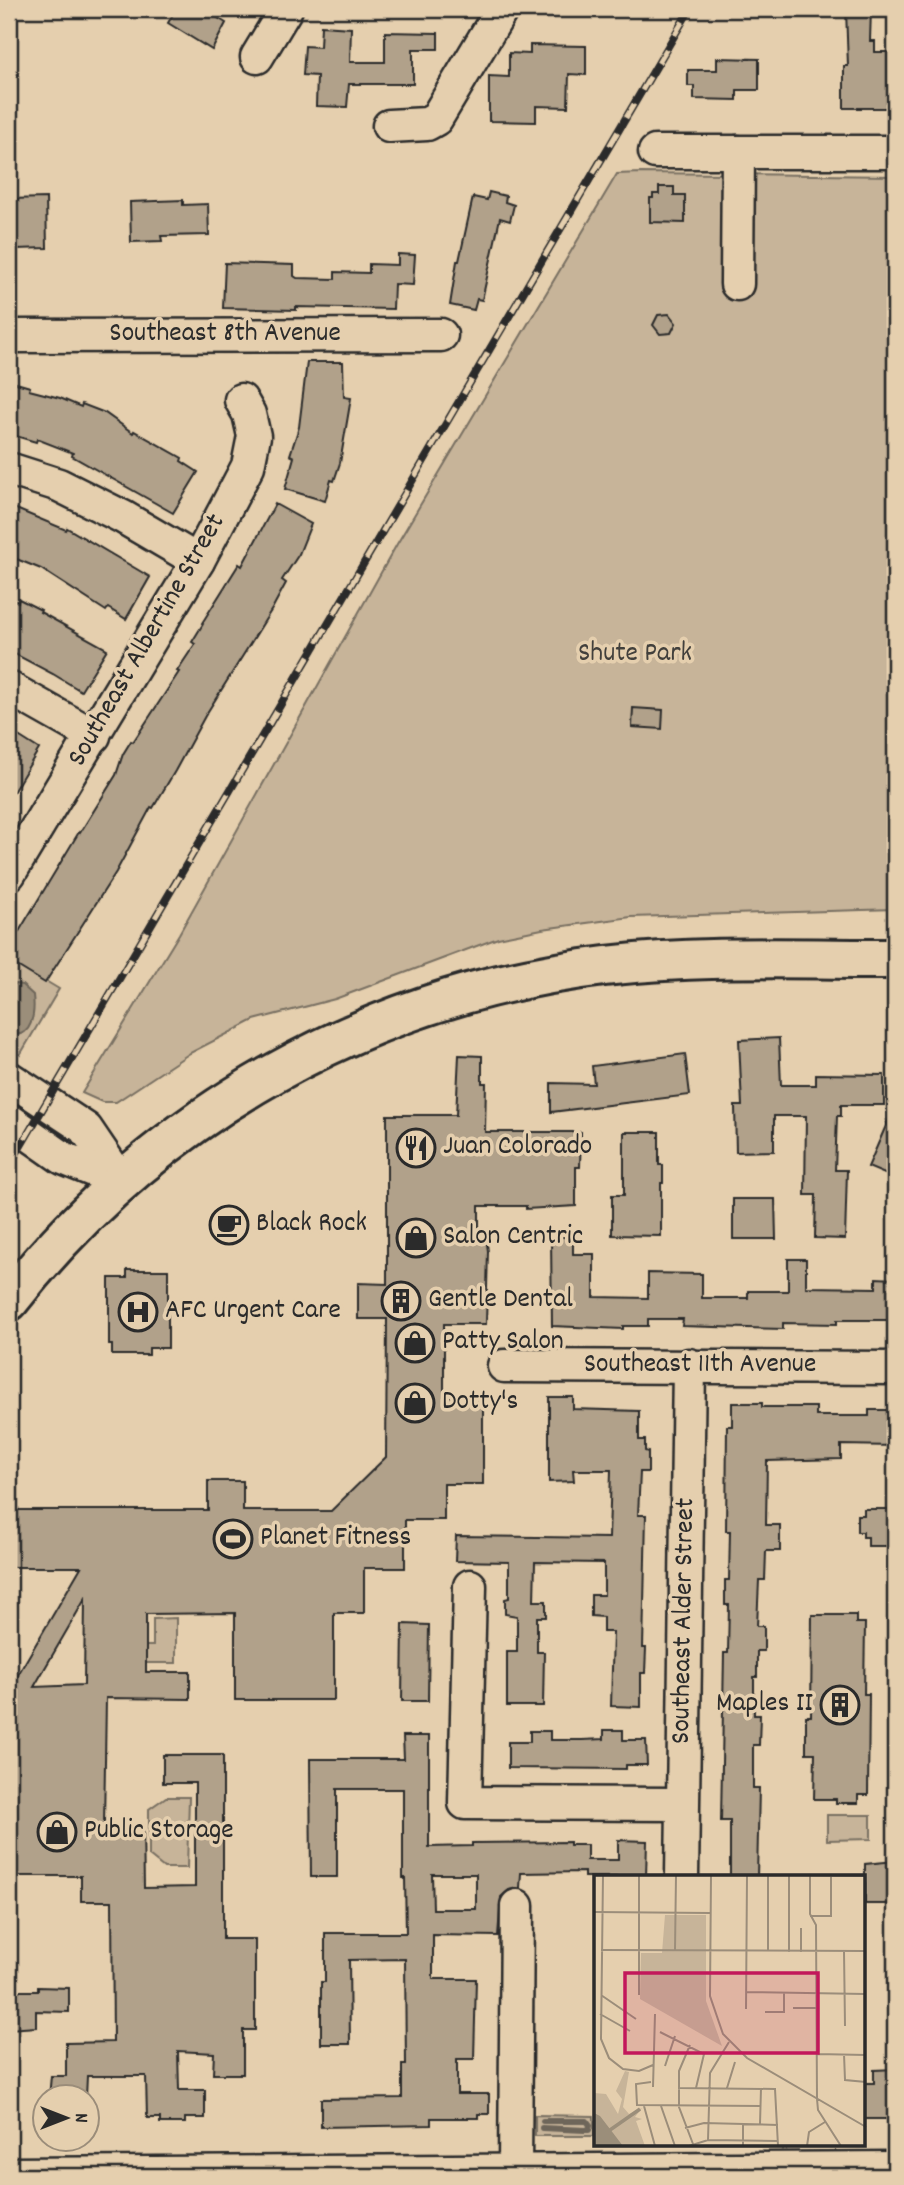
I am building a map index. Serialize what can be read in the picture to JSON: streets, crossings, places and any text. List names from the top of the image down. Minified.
{"streets":{"street":["Southeast 8th Avenue","Southeast Albertine Street","Southeast 11th Avenue","Southeast Alder Street"]},"crossings":[["Southeast 11th Avenue","Southeast Alder Street"]],"parks":["Shute Park"],"places":{"restaurant":["Juan Colorado"],"cafe":["Black Rock"],"shop":["Salon Centric","Patty Salon","Dotty's","Public Storage"],"building":["Gentle Dental","Maples II"],"hospital":["AFC Urgent Care"],"sports":["Planet Fitness"]},"north":"right"}
